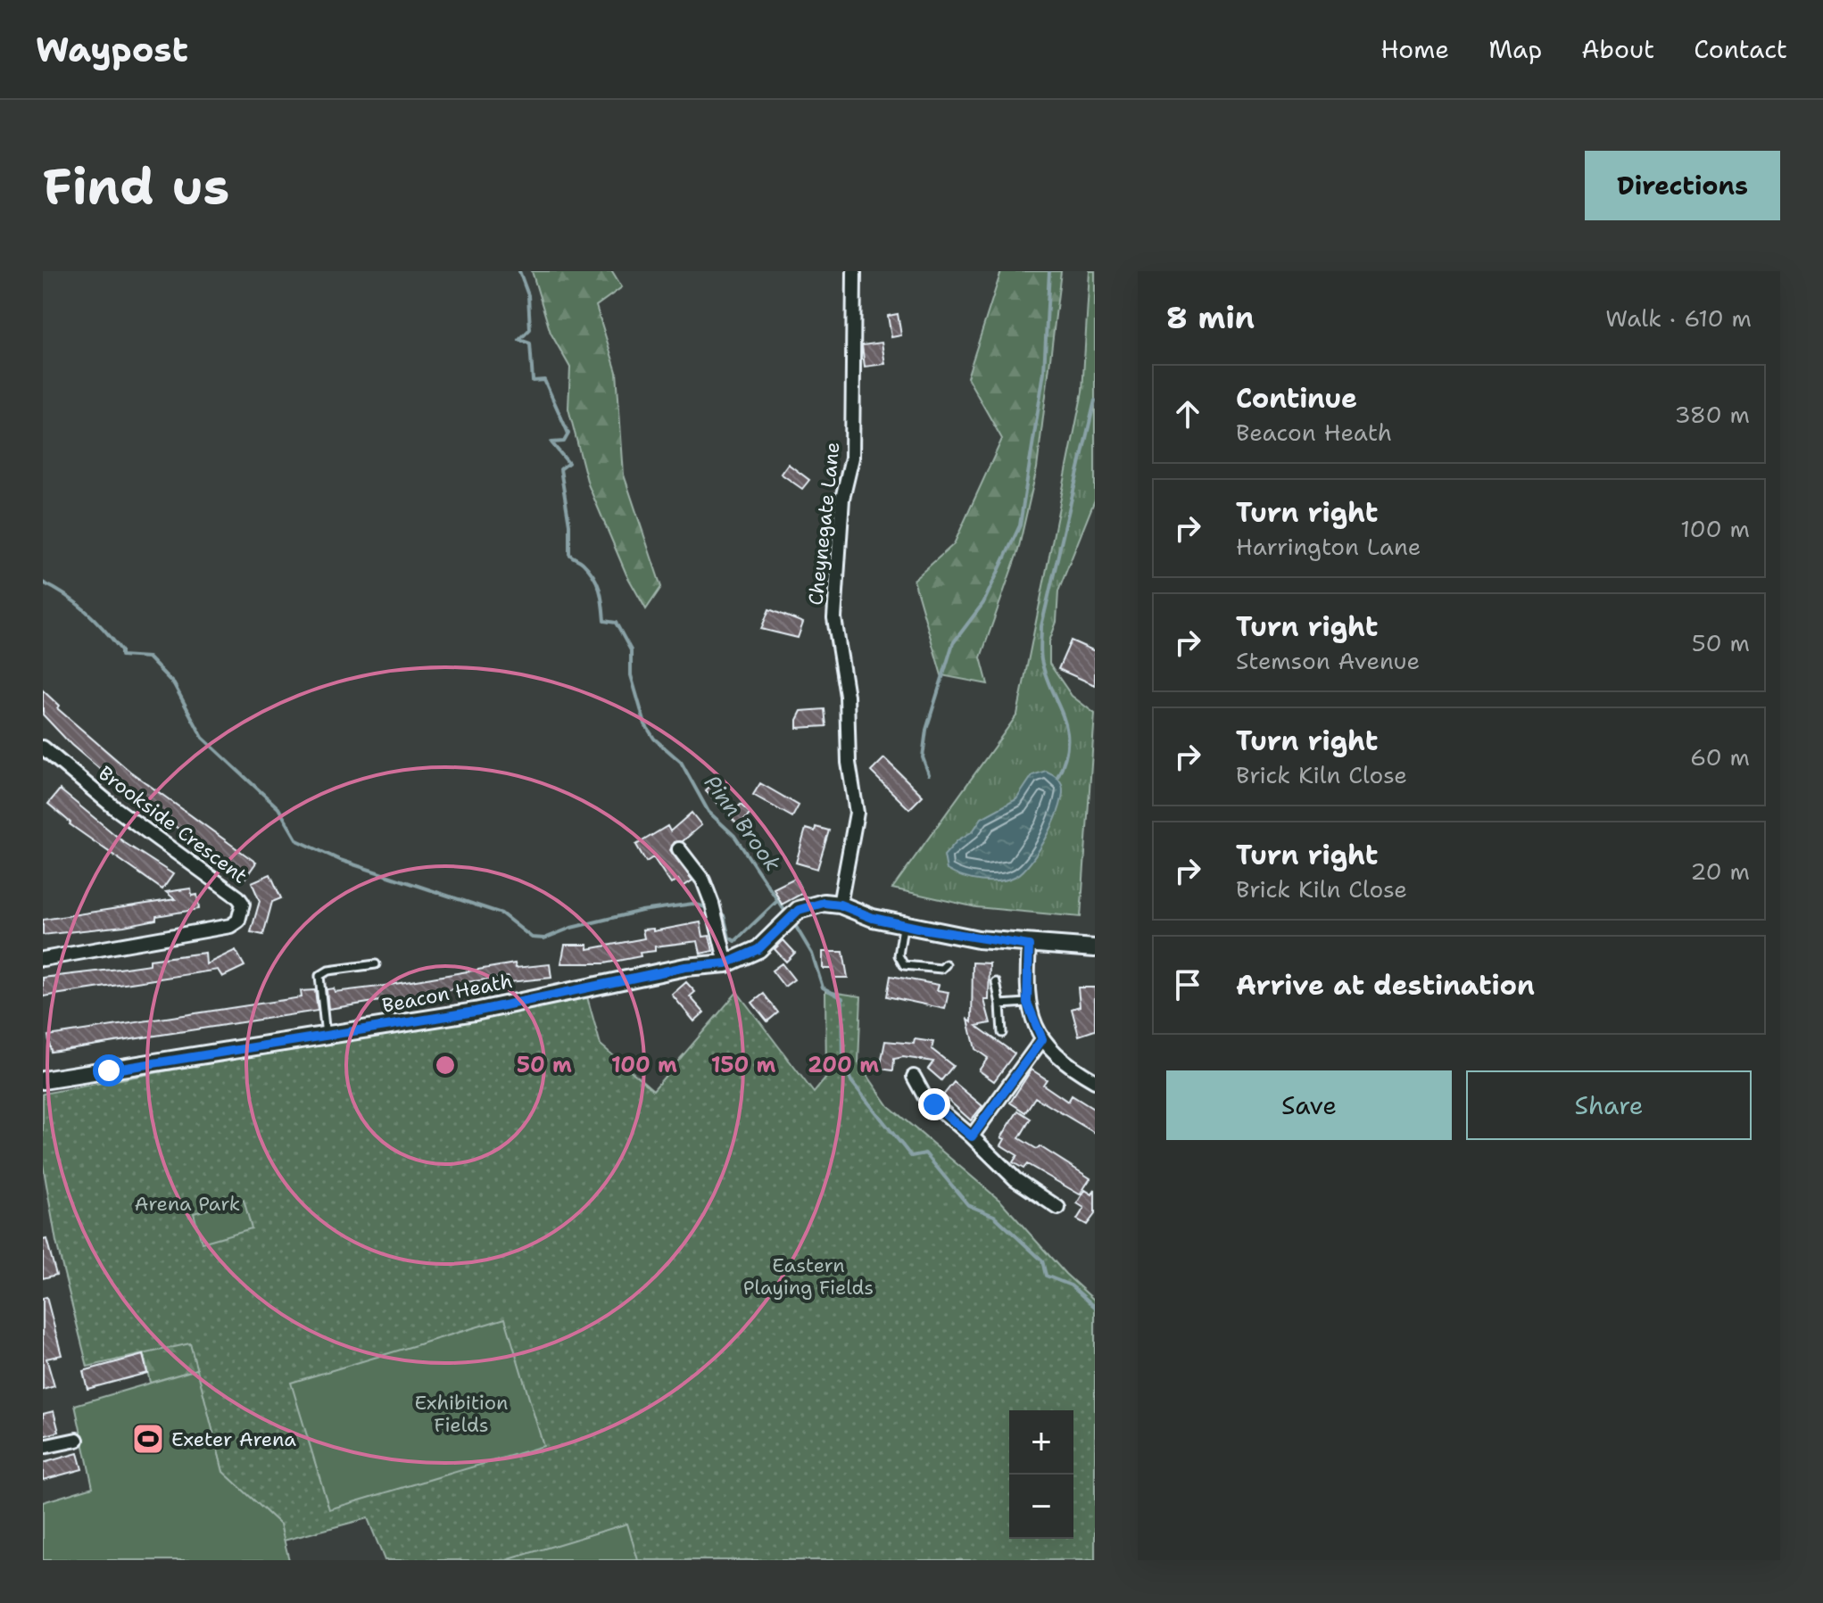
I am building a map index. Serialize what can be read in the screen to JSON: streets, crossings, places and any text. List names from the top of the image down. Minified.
{"streets":{"street":["Cheynegate Lane","Brookside Crescent","Beacon Heath"]},"crossings":[["Cheynegate Lane","Beacon Heath"]],"water":["Pinn Brook"],"parks":["Arena Park","Eastern Playing Fields","Exhibition Fields"],"places":{"sports":["Exeter Arena"]},"page":{"header":"Waypost","nav":["Home","Map","About","Contact"],"buttons":["Directions",["Save","Share"]],"title":"Find us","heading":["8 min","Walk · 610 m"],"list":[["Continue","Beacon Heath","380 m"],["Turn right","Harrington Lane","100 m"],["Turn right","Stemson Avenue","50 m"],["Turn right","Brick Kiln Close","60 m"],["Turn right","Brick Kiln Close","20 m"],"Arrive at destination"],"map_buttons":["+","−"]},"rings":["50 m","100 m","150 m","200 m"]}
